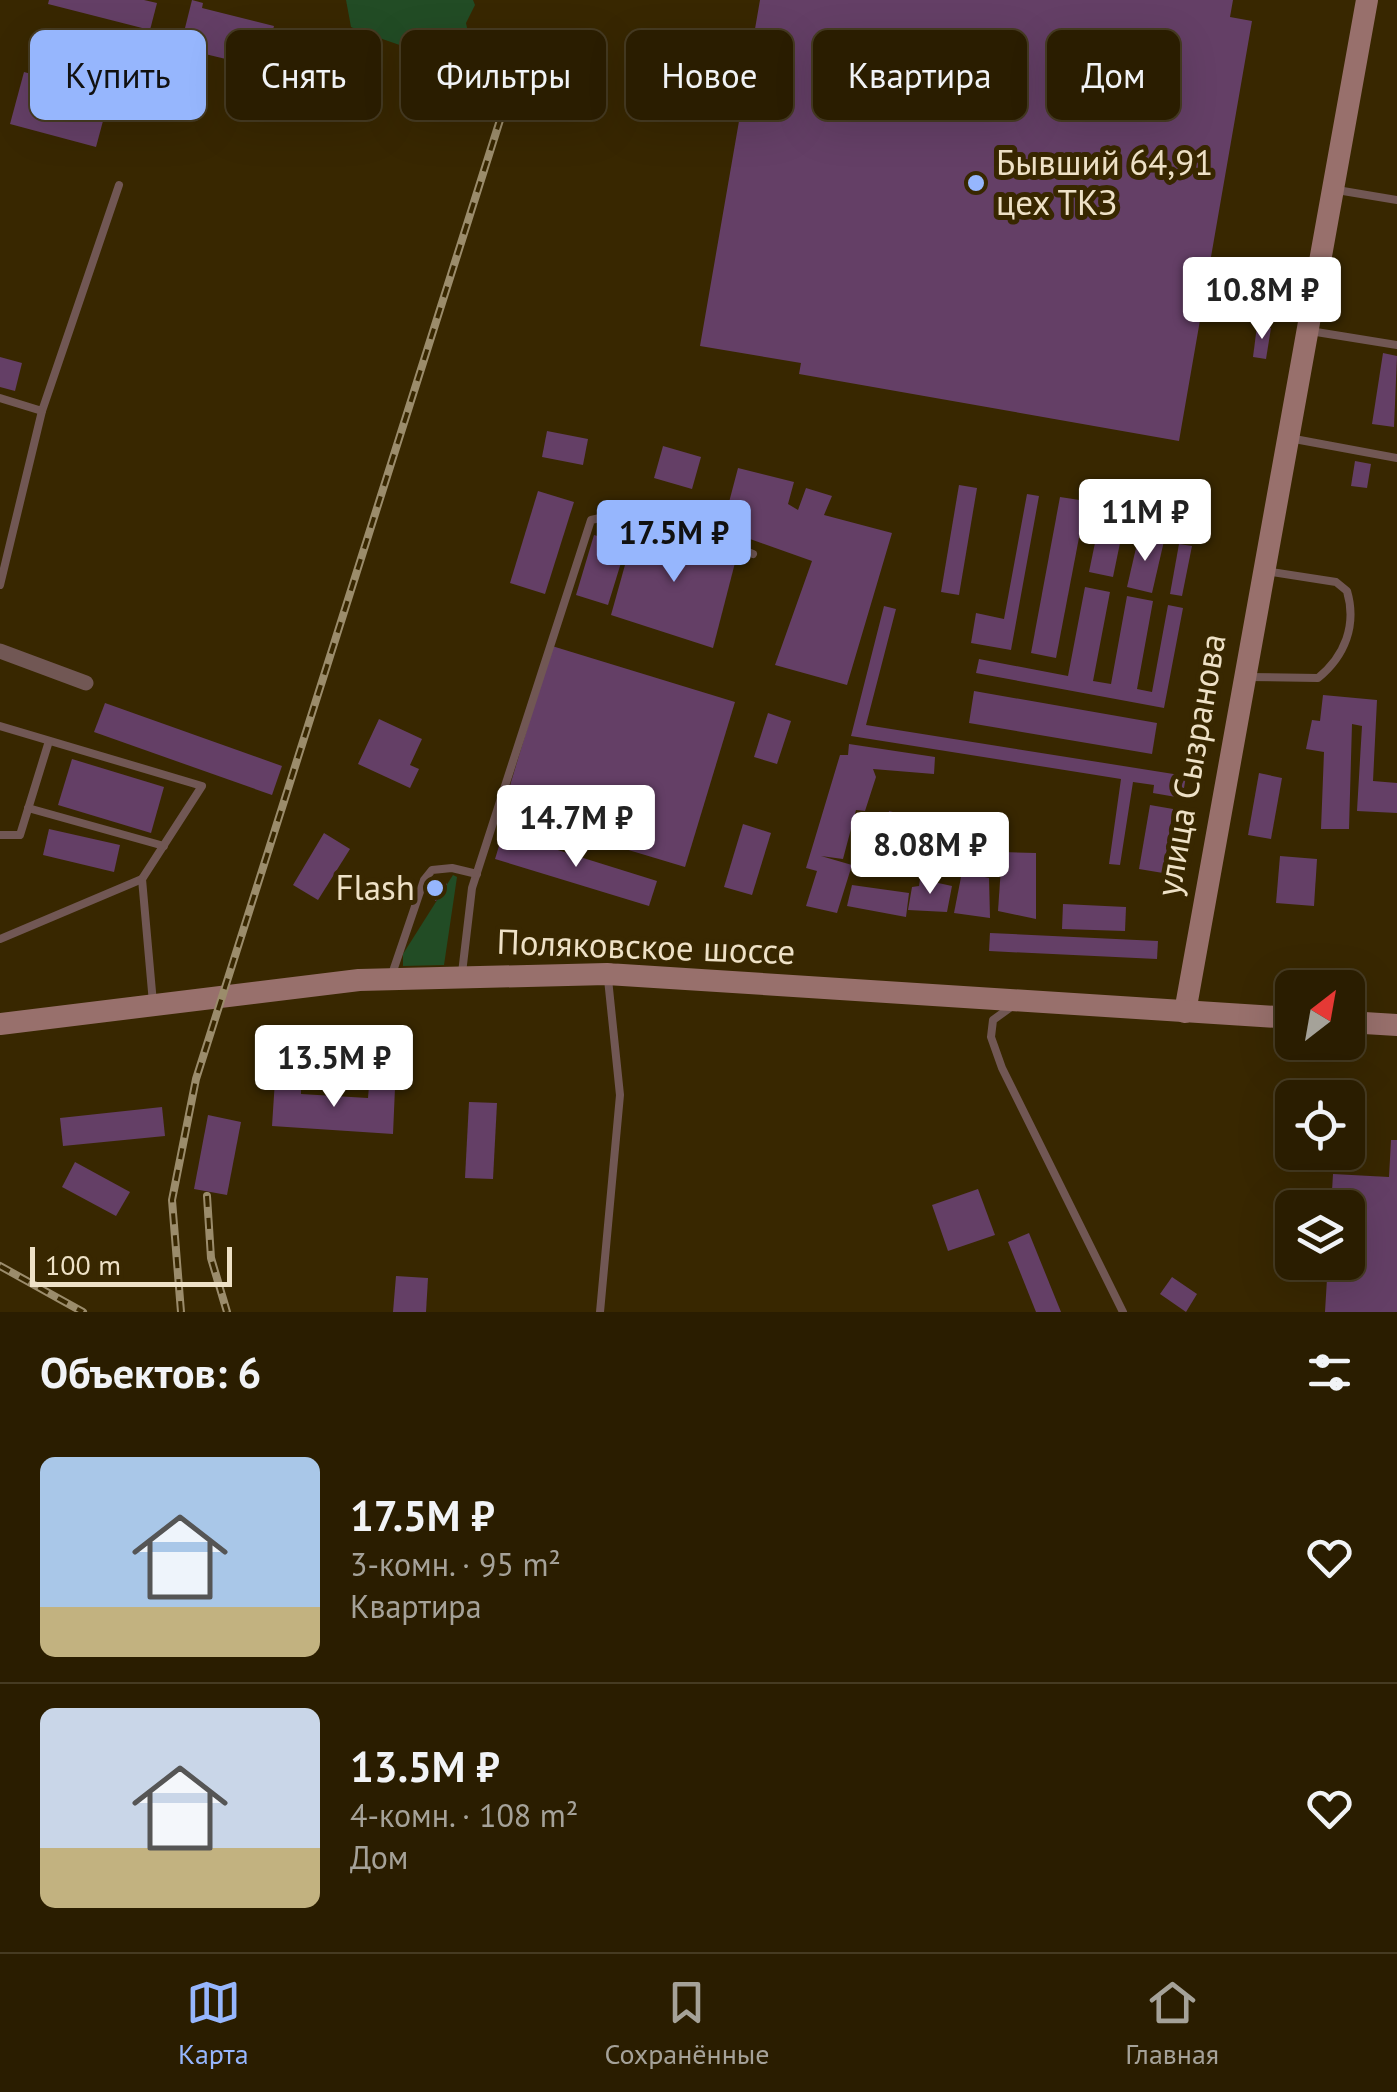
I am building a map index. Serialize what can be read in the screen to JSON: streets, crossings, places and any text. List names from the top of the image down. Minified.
{"streets":{"main road":["улица Сызранова","Поляковское шоссе"]},"crossings":[["улица Сызранова","Поляковское шоссе"]],"places":["Бывший 64,91 цех ТКЗ","Flash"],"scale_bar":"100 m","north":"top right","page":{"chip":["Купить","Снять","Фильтры","Новое","Квартира","Дом"],"price":["10.8M ₽","11M ₽","17.5M ₽","14.7M ₽","8.08M ₽","13.5M ₽"],"scale":"100 m","heading":"Объектов: 6","list":[{"name":"17.5M ₽","note":"3-комн. · 95 m² · Квартира"},{"name":"13.5M ₽","note":"4-комн. · 108 m² · Дом"}],"tabs":["Карта","Сохранённые","Главная"]}}
